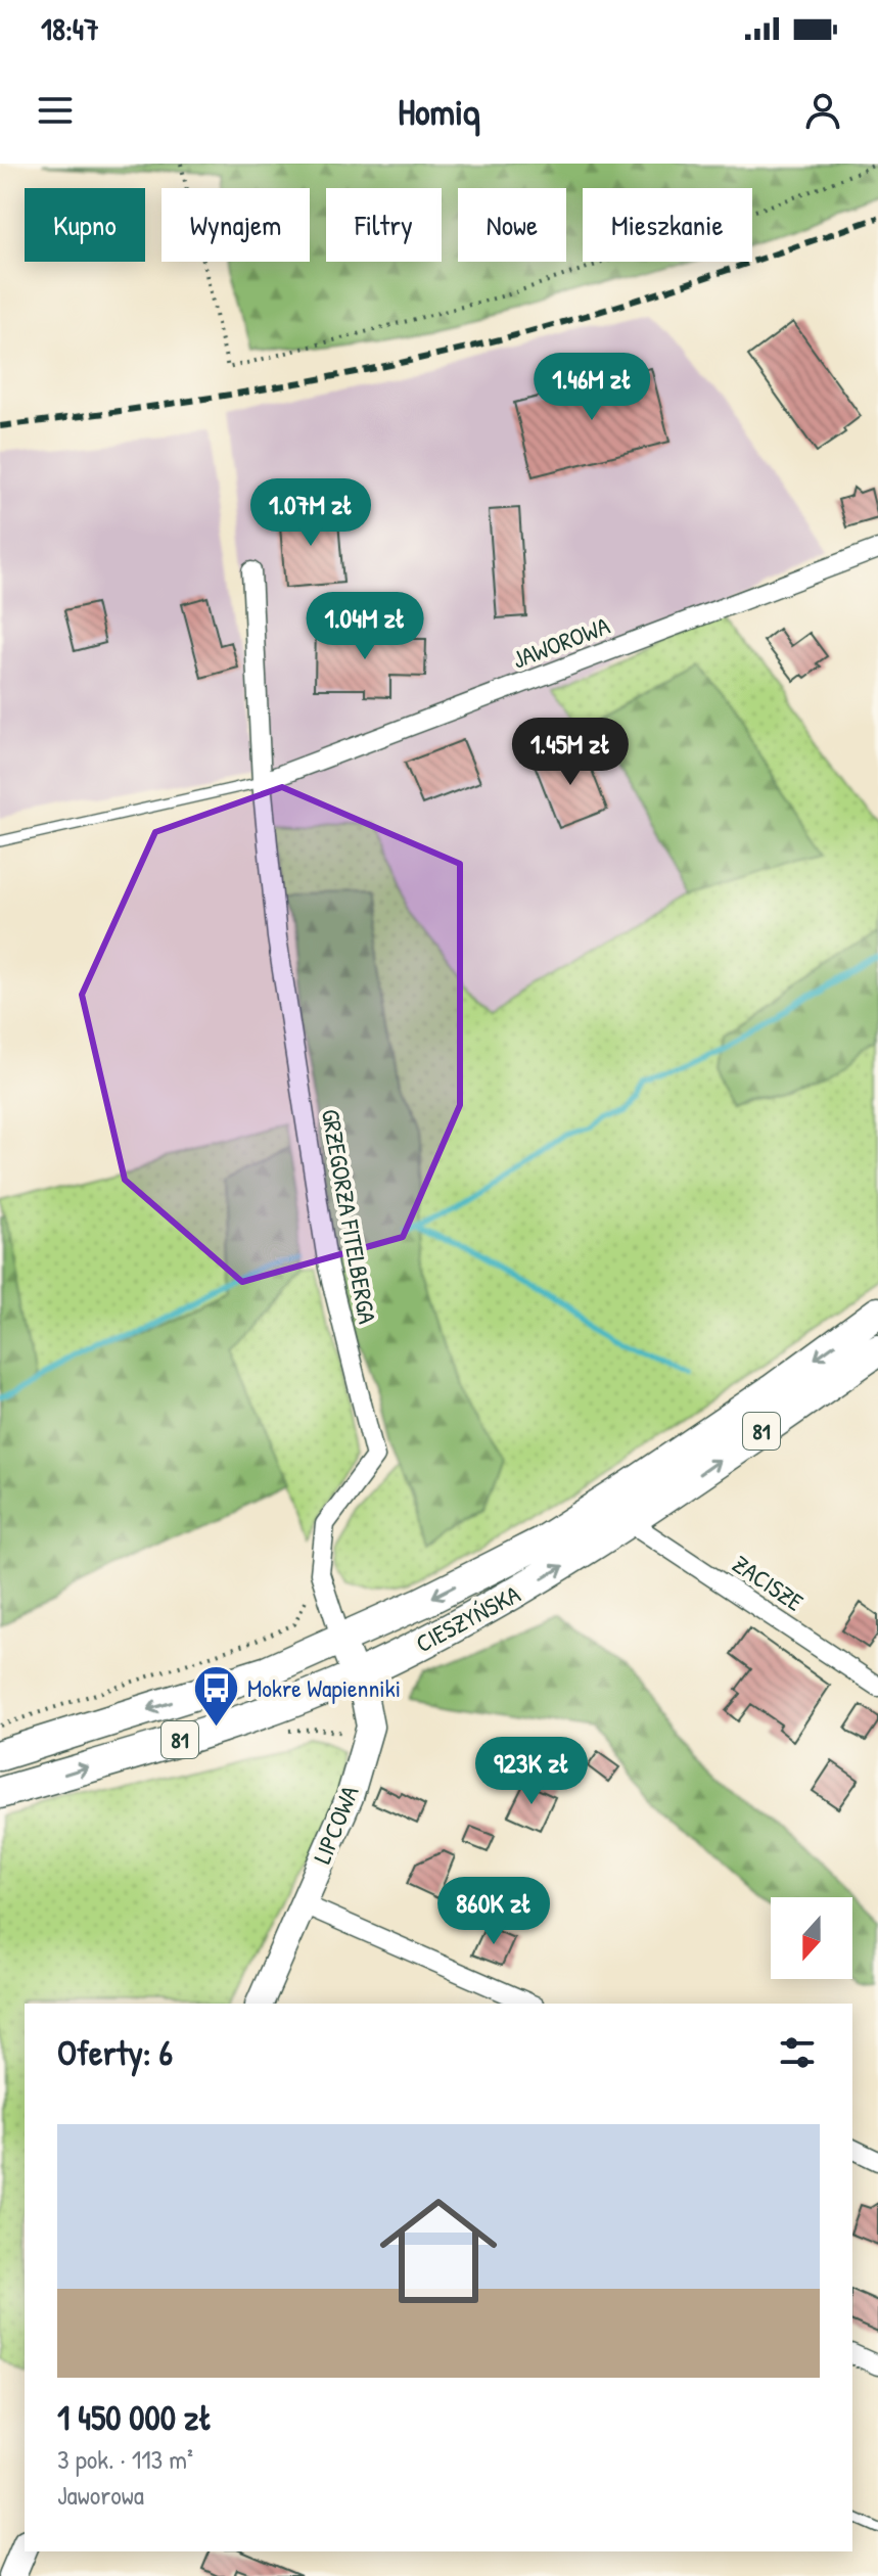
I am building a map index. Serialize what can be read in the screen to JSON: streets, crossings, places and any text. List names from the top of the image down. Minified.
{"streets":{"main road":["81","CIESZYŃSKA"],"street":["JAWOROWA","GRZEGORZA FITELBERGA","ZACISZE","LIPCOWA"]},"crossings":[["JAWOROWA","GRZEGORZA FITELBERGA"],["GRZEGORZA FITELBERGA","CIESZYŃSKA"],["81","ZACISZE"],["81","CIESZYŃSKA"],["ZACISZE","CIESZYŃSKA"]],"places":{"bus stop":["Mokre Wapienniki"]},"north":"bottom","page":{"status":"18:47","header":"Homiq","chip":["Kupno","Wynajem","Filtry","Nowe","Mieszkanie"],"price":["1.46M zł","1.07M zł","1.04M zł","1.45M zł","923K zł","860K zł"],"heading":"Oferty: 6","list":[{"name":"1 450 000 zł","note":"3 pok. · 113 m² · Jaworowa"}]}}
